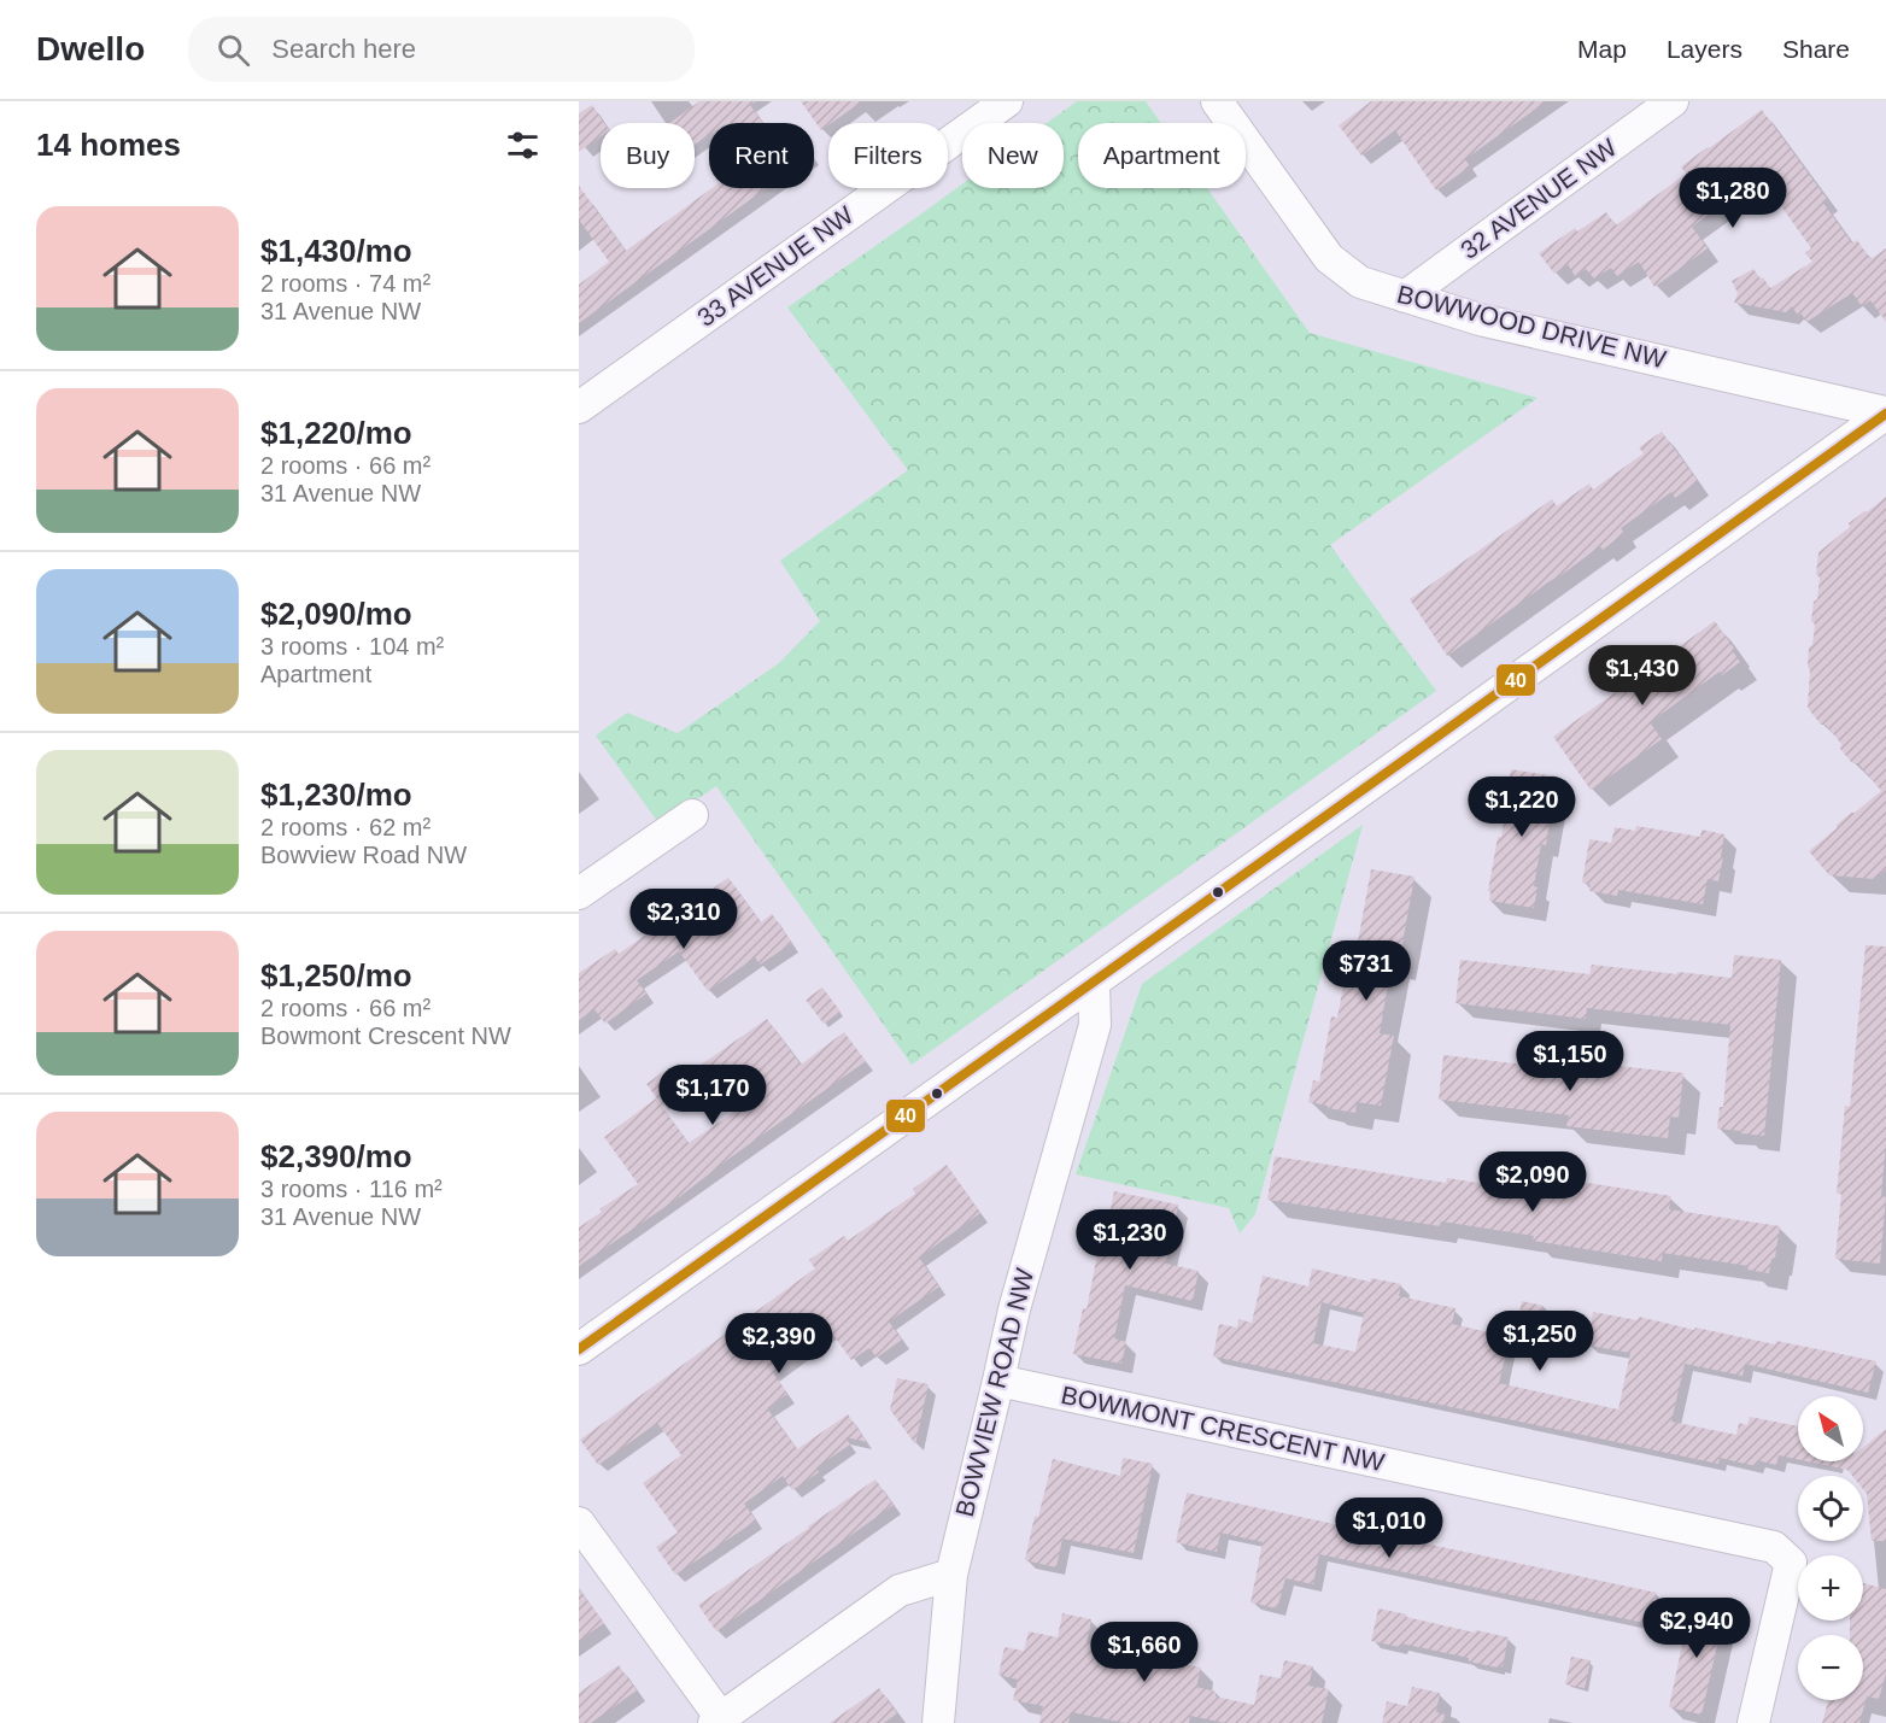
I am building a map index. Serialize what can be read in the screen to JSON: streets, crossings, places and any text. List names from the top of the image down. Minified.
{"streets":{"street":["32 AVENUE NW","33 AVENUE NW","BOWWOOD DRIVE NW","BOWVIEW ROAD NW","BOWMONT CRESCENT NW"]},"crossings":[["32 AVENUE NW","BOWWOOD DRIVE NW"],["BOWVIEW ROAD NW","BOWMONT CRESCENT NW"]],"lines":["transit line 40"],"north":"top left","page":{"header":"Dwello","search":"Search here","nav":["Map","Layers","Share"],"heading":"14 homes","chip":["Buy","Rent","Filters","New","Apartment"],"price":["$1,280","$1,430","$1,220","$2,310","$731","$1,150","$1,170","$2,090","$1,230","$1,250","$2,390","$1,010","$2,940","$1,660"],"list":[{"name":"$1,430/mo","note":"2 rooms · 74 m² · 31 Avenue NW"},{"name":"$1,220/mo","note":"2 rooms · 66 m² · 31 Avenue NW"},{"name":"$2,090/mo","note":"3 rooms · 104 m² · Apartment"},{"name":"$1,230/mo","note":"2 rooms · 62 m² · Bowview Road NW"},{"name":"$1,250/mo","note":"2 rooms · 66 m² · Bowmont Crescent NW"},{"name":"$2,390/mo","note":"3 rooms · 116 m² · 31 Avenue NW"}],"map_buttons":["+","−"]}}
